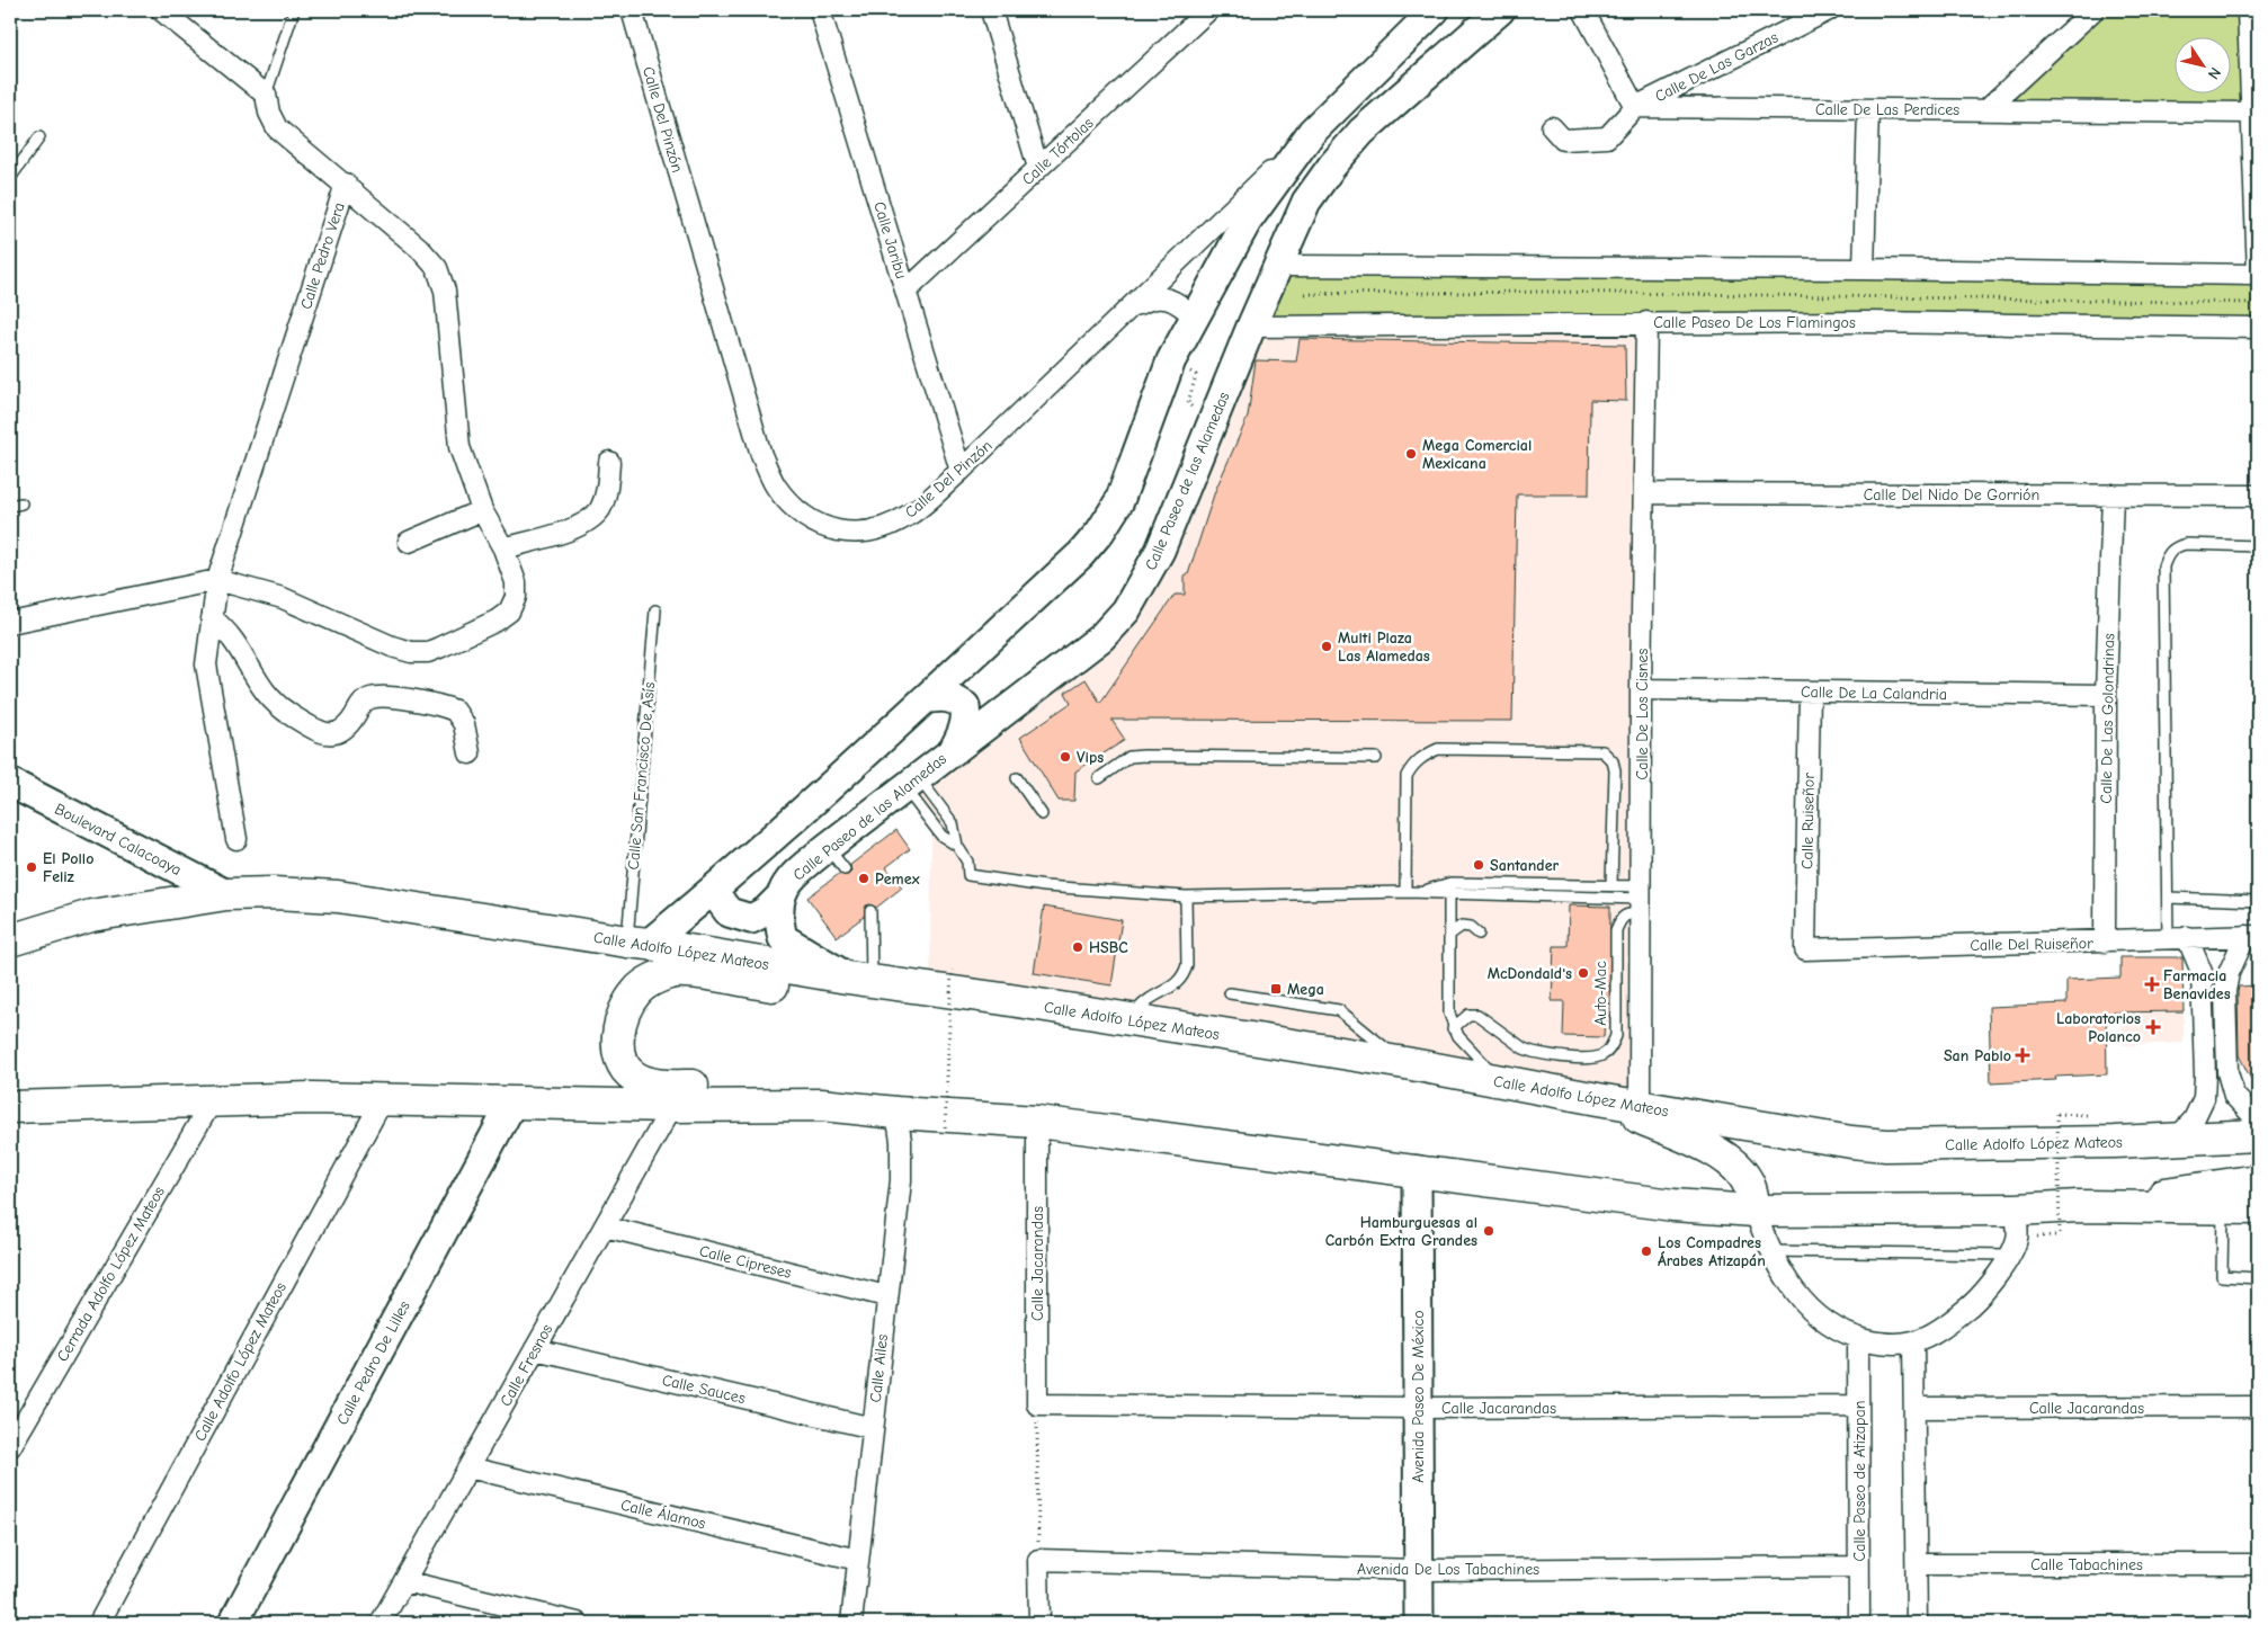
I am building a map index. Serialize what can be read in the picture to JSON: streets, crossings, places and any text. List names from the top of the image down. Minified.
{"streets":{"main road":["Calle Adolfo López Mateos"],"street":["Calle De Las Garzas","Calle De Las Perdices","Calle Del Pinzón","Calle Tórtolas","Calle Jaribu","Calle Pedro Vera","Calle Paseo De Los Flamingos","Calle Paseo de las Alamedas","Calle Del Nido De Gorrión","Calle De La Calandria","Calle De Los Cisnes","Calle De Las Golondrinas","Calle Ruiseñor","Boulevard Calacoaya","Calle Del Ruiseñor","Calle Cipreses","Calle Jacarandas","Cerrada Adolfo López Mateos","Calle Pedro De Lilles","Calle Fresnos","Calle Ailes","Calle Sauces","Avenida Paseo De México","Calle Paseo de Atizapan","Calle Álamos","Calle Tabachines","Avenida De Los Tabachines"],"lane":["Calle San Francisco De Asís","Auto-Mac"]},"crossings":[["Calle De Las Garzas","Calle De Las Perdices"],["Calle Del Pinzón","Calle Jaribu"],["Calle Tórtolas","Calle Jaribu"],["Calle Paseo De Los Flamingos","Calle Paseo de las Alamedas"],["Calle Paseo De Los Flamingos","Calle De Los Cisnes"],["Calle Del Nido De Gorrión","Calle De Los Cisnes"],["Calle Del Nido De Gorrión","Calle De Las Golondrinas"],["Calle De La Calandria","Calle De Los Cisnes"],["Calle De La Calandria","Calle De Las Golondrinas"],["Calle De La Calandria","Calle Ruiseñor"],["Calle De Los Cisnes","Calle Adolfo López Mateos"],["Calle De Los Cisnes","Auto-Mac"],["Calle De Las Golondrinas","Calle Del Ruiseñor"],["Calle San Francisco De Asís","Calle Adolfo López Mateos"],["Calle Ruiseñor","Calle Del Ruiseñor"],["Boulevard Calacoaya","Calle Adolfo López Mateos"],["Calle Cipreses","Calle Fresnos"],["Calle Cipreses","Calle Ailes"],["Calle Jacarandas","Avenida Paseo De México"],["Calle Jacarandas","Calle Paseo de Atizapan"],["Calle Fresnos","Calle Sauces"],["Calle Fresnos","Calle Álamos"],["Calle Ailes","Calle Sauces"],["Calle Ailes","Calle Álamos"],["Avenida Paseo De México","Avenida De Los Tabachines"],["Calle Paseo de Atizapan","Avenida De Los Tabachines"]],"places":{"other":["Mega Comercial Mexicana","Multi Plaza Las Alamedas","Vips","Santander","El Pollo Feliz","Pemex","HSBC","McDondald's","Hamburguesas al Carbón Extra Grandes","Los Compadres Árabes Atizapán"],"health":["Farmacia Benavides","Laboratorios Polanco","San Pablo"],"transit":["Mega"]},"north":"bottom right"}
